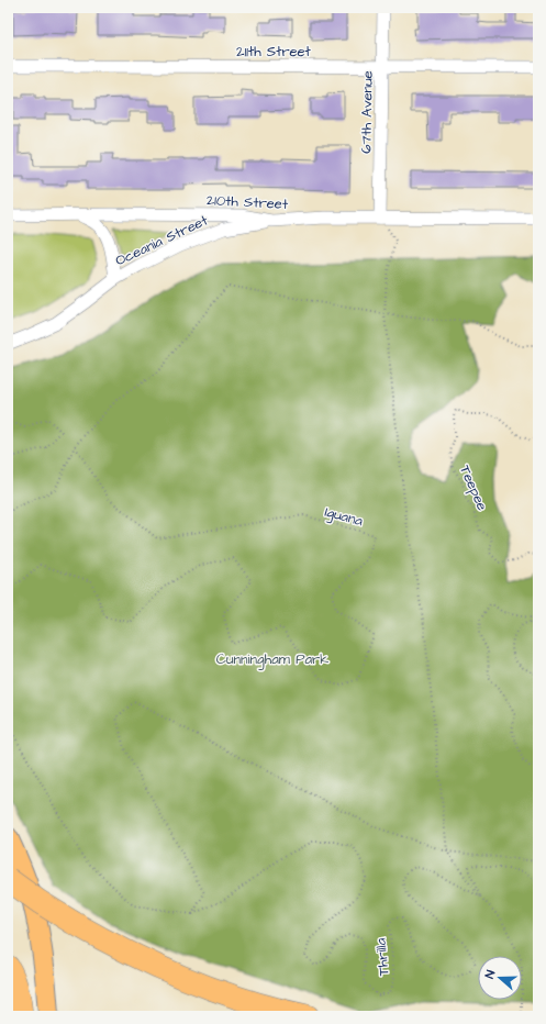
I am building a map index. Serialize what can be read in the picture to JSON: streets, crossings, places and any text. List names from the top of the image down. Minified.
{"streets":{"street":["211th Street","67th Avenue","210th Street","Oceania Street"],"path":["Teepee","Iguana","Thrilla"]},"crossings":[["211th Street","67th Avenue"],["67th Avenue","210th Street"],["210th Street","Oceania Street"]],"parks":["Cunningham Park"],"north":"left"}
